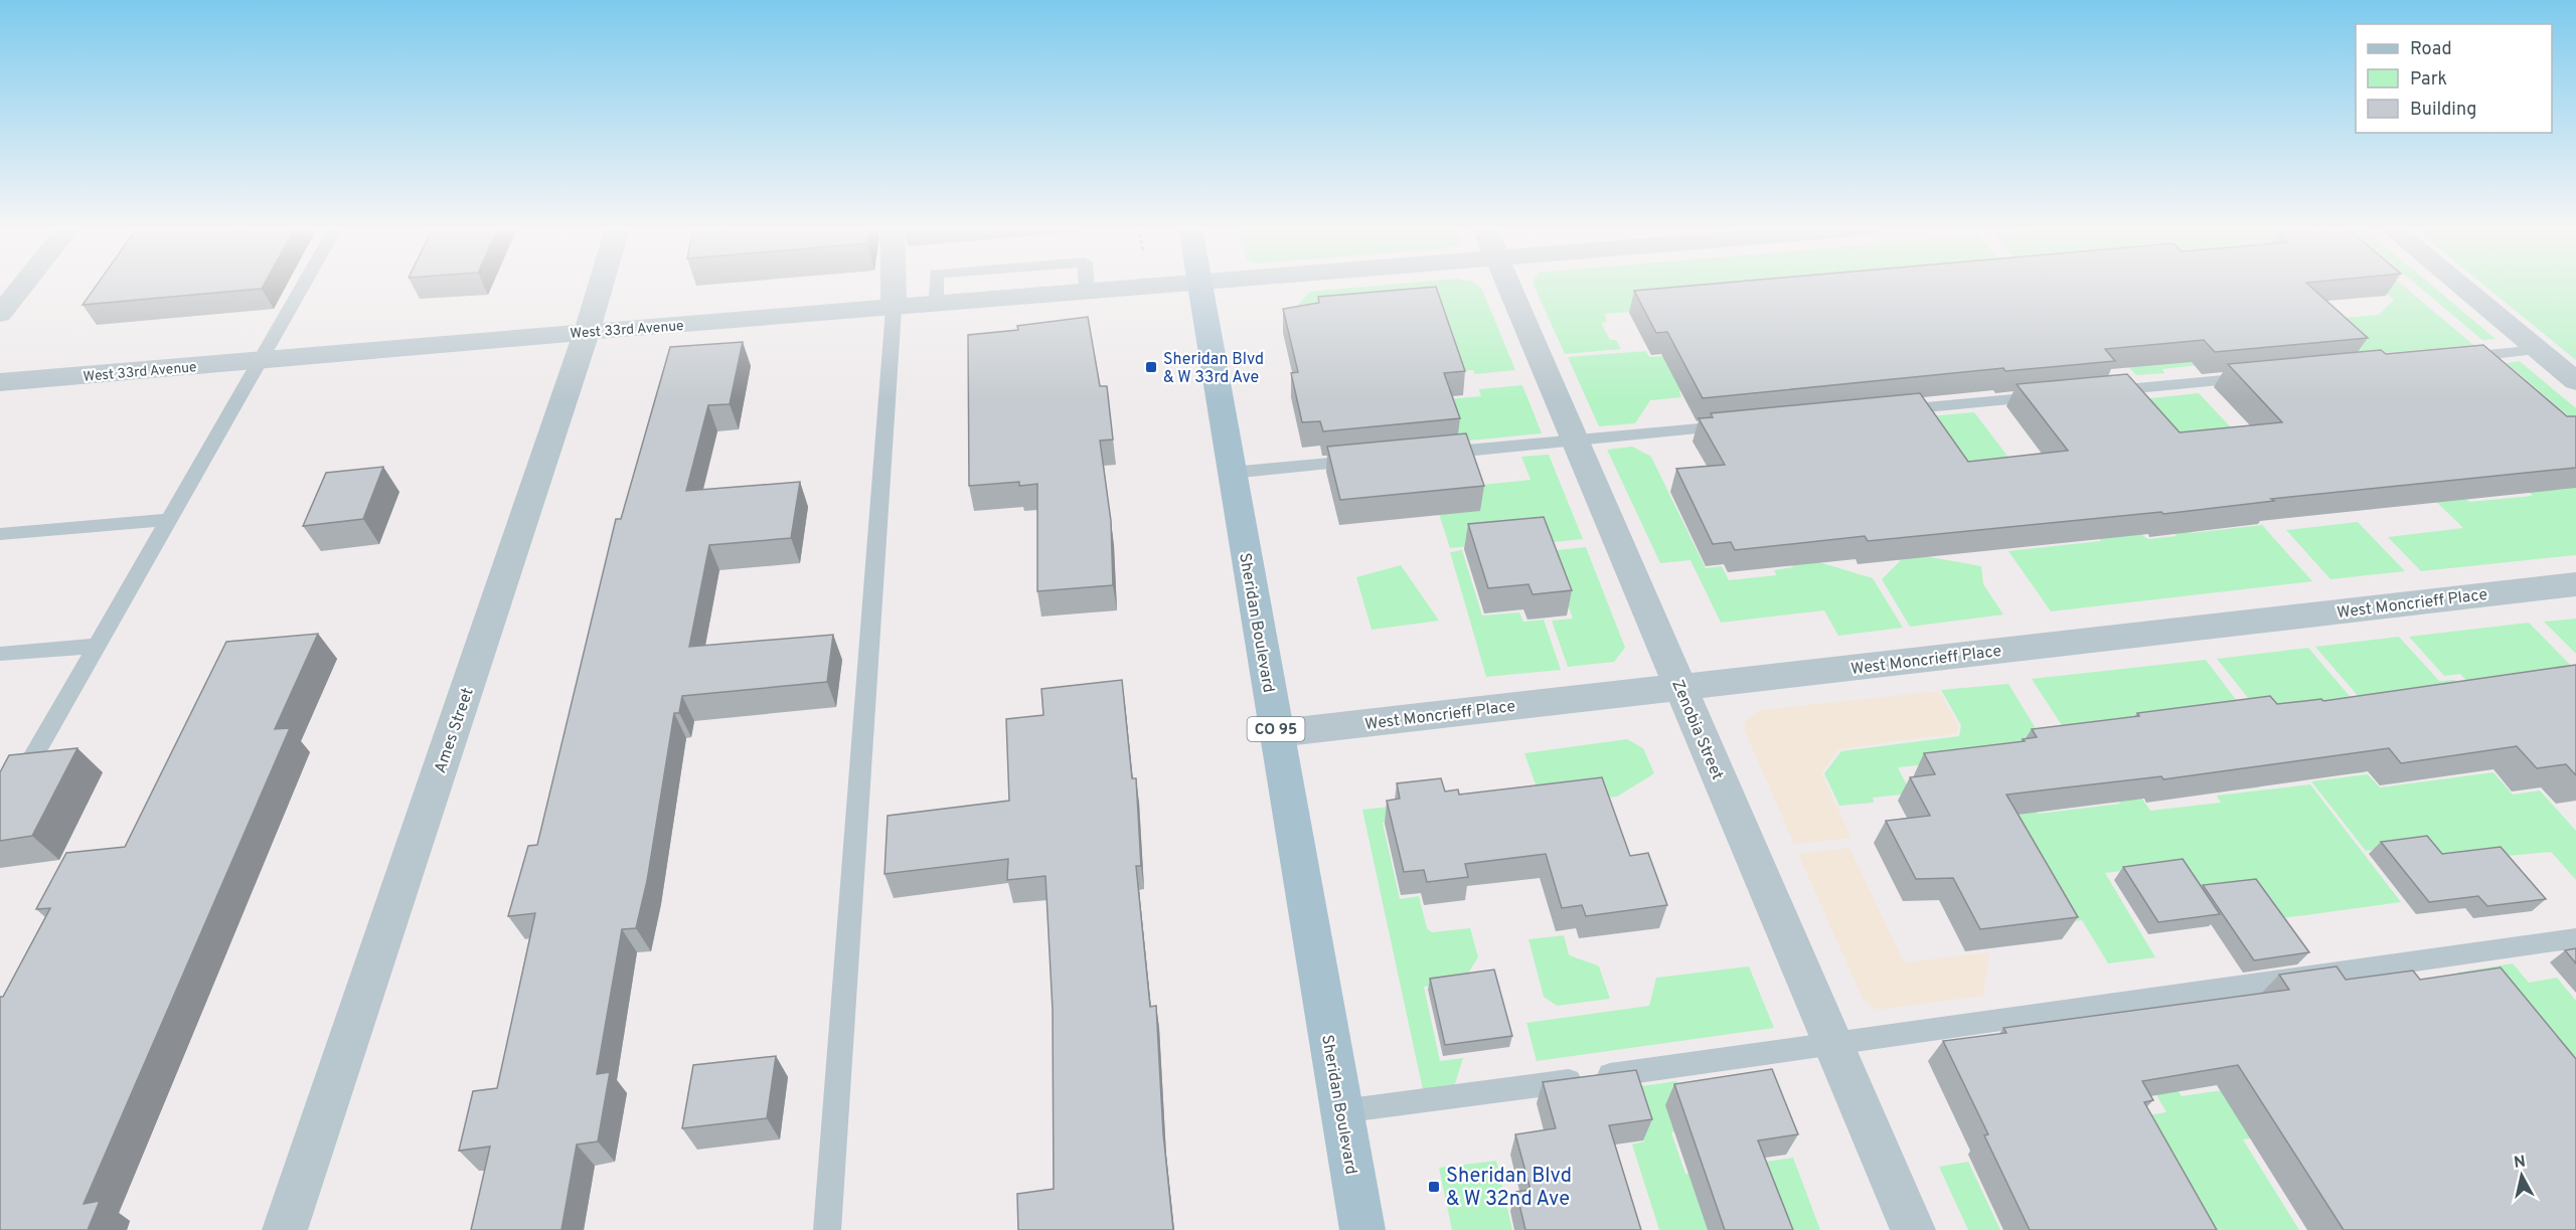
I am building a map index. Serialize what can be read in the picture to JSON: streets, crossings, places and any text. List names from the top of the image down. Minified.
{"streets":{"main road":["Sheridan Boulevard","CO 95"],"street":["West 33rd Avenue","West Moncrieff Place","Zenobia Street","Ames Street"]},"crossings":[["West 33rd Avenue","Ames Street"],["West Moncrieff Place","Sheridan Boulevard"],["West Moncrieff Place","Zenobia Street"]],"places":{"transit":["Sheridan Blvd & W 33rd Ave","Sheridan Blvd & W 32nd Ave"]},"legend":["Road","Park","Building"],"north":"top"}
